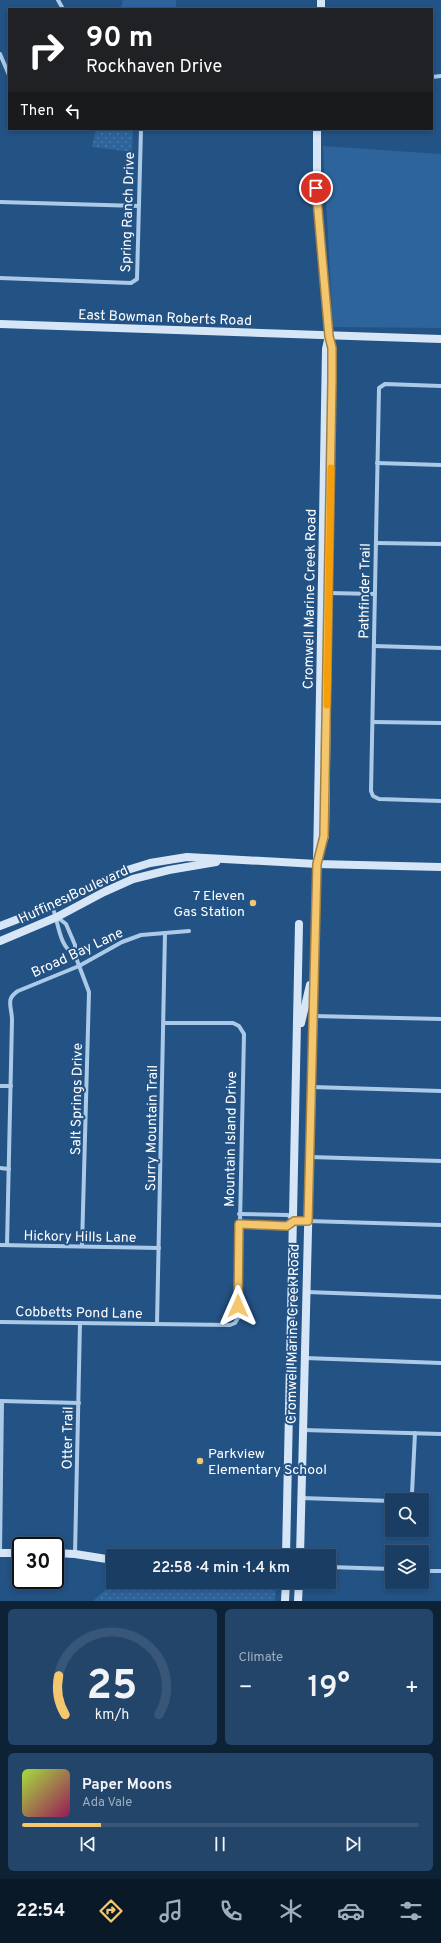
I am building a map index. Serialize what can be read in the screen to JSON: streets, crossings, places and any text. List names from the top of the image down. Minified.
{"streets":{"main road":["East Bowman Roberts Road","Cromwell Marine Creek Road","Huffines Boulevard"],"street":["Spring Ranch Drive","Pathfinder Trail","Broad Bay Lane","Salt Springs Drive","Surry Mountain Trail","Mountain Island Drive","Hickory Hills Lane","Cobbetts Pond Lane","Otter Trail"]},"crossings":[["East Bowman Roberts Road","Cromwell Marine Creek Road"],["Cromwell Marine Creek Road","Huffines Boulevard"],["Huffines Boulevard","Salt Springs Drive"],["Broad Bay Lane","Salt Springs Drive"],["Broad Bay Lane","Surry Mountain Trail"],["Broad Bay Lane","Hickory Hills Lane"],["Salt Springs Drive","Hickory Hills Lane"],["Surry Mountain Trail","Mountain Island Drive"],["Surry Mountain Trail","Hickory Hills Lane"],["Surry Mountain Trail","Cobbetts Pond Lane"],["Mountain Island Drive","Cobbetts Pond Lane"],["Cobbetts Pond Lane","Otter Trail"]],"places":["7 Eleven Gas Station","Parkview Elementary School"],"page":{"turn":["90 m","Rockhaven Drive"],"then":"Then","limit":"30","trip":"22:58 · 4 min · 1.4 km","tile":"Climate","heat":["−","19°","+"],"song":["Paper Moons","Ada Vale"],"tabs":"22:54","gauge":["25","km/h"]}}
